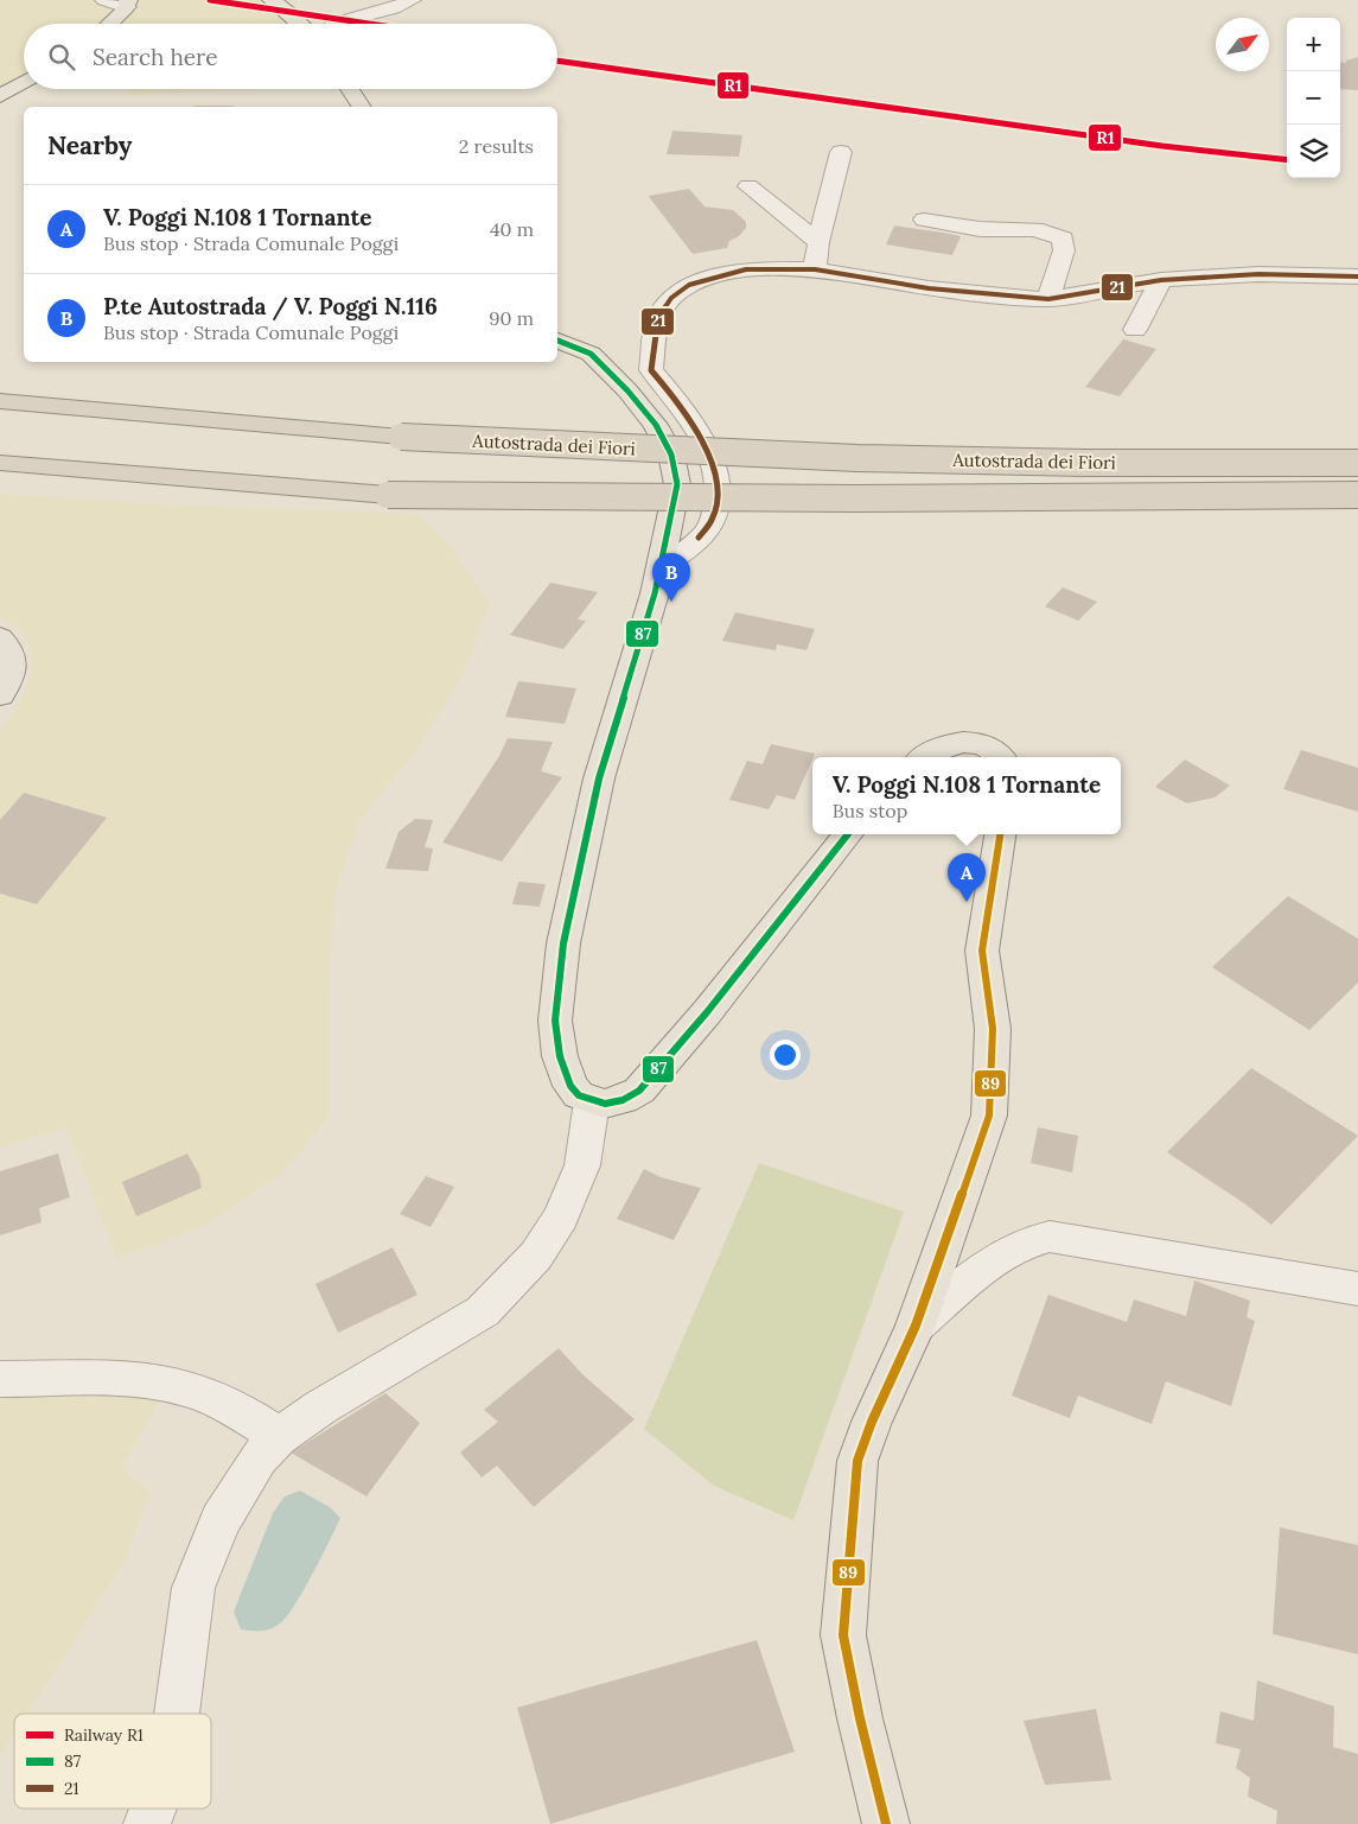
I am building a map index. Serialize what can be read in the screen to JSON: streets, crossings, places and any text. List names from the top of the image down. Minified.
{"streets":{"highway":["Autostrada dei Fiori"]},"lines":["rail line R1","transit line 21","transit line 87","transit line 89"],"legend":["Railway R1","87","21"],"north":"top right","page":{"map_buttons":["+","−"],"search":"Search here","heading":["Nearby","2 results"],"list":[{"mark":"A","name":"V. Poggi N.108 1 Tornante","note":"Bus stop · Strada Comunale Poggi","value":"40 m"},{"mark":"B","name":"P.te Autostrada / V. Poggi N.116","note":"Bus stop · Strada Comunale Poggi","value":"90 m"}],"pins":["B","A"],"popup":["V. Poggi N.108 1 Tornante","Bus stop"]}}
